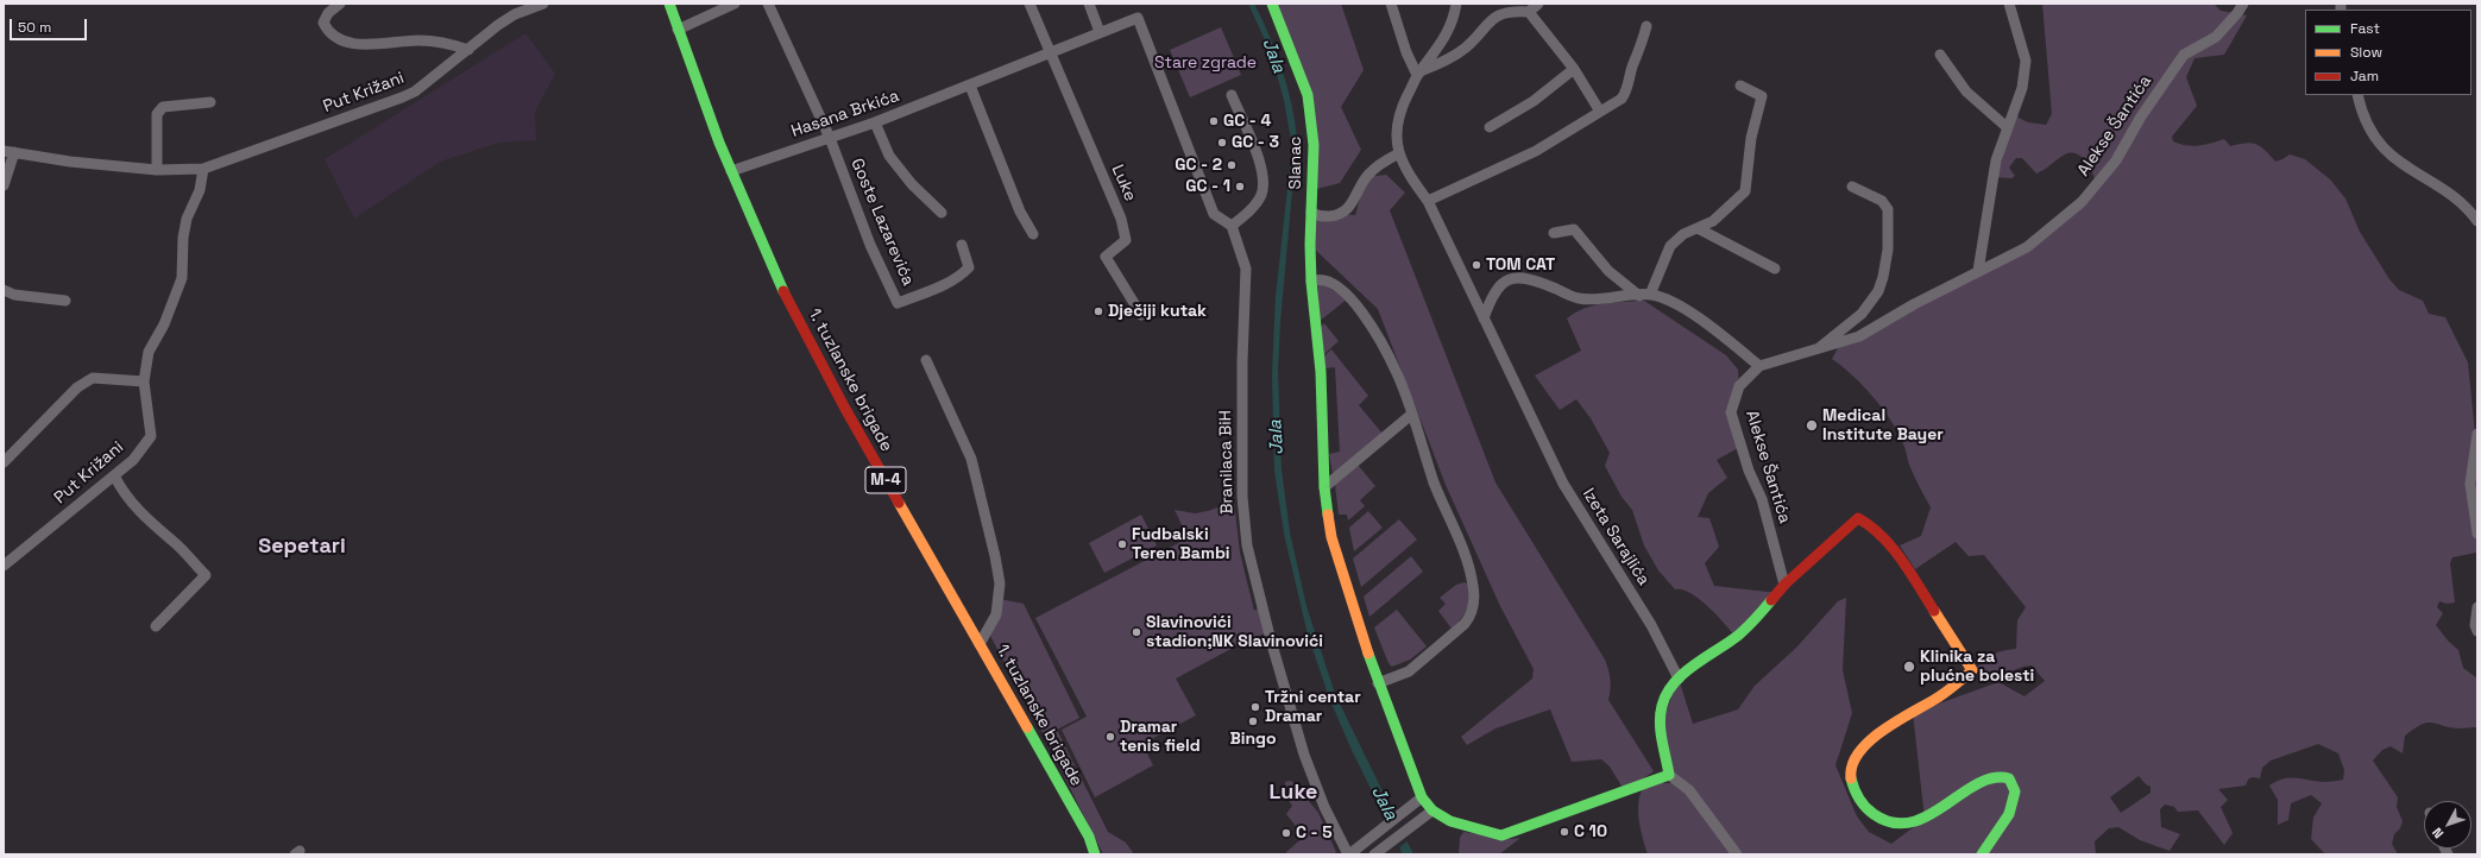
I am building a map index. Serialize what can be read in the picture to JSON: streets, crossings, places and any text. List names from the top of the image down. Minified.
{"streets":{"street":["Put Križani","Hasana Brkića","Alekse Šantića","Slanac","Luke","Goste Lazarevića","1. tuzlanske brigade","Branilaca BiH","M-4","Izeta Sarajlića"]},"crossings":[["Hasana Brkića","Luke"],["Hasana Brkića","Goste Lazarevića"],["Hasana Brkića","1. tuzlanske brigade"],["Hasana Brkića","Branilaca BiH"],["1. tuzlanske brigade","M-4"]],"districts":["Sepetari","Luke"],"water":["Jala"],"parks":["Stare zgrade"],"places":["GC - 4","GC - 3","GC - 2","GC - 1","TOM CAT","Dječiji kutak","Medical Institute Bayer","Fudbalski Teren Bambi","Slavinovići stadion;NK Slavinovići","Klinika za plućne bolesti","Tržni centar Dramar","Bingo","Dramar tenis field","C 10","C - 5"],"legend":["Fast","Slow","Jam"],"scale_bar":"50 m","north":"bottom left"}
